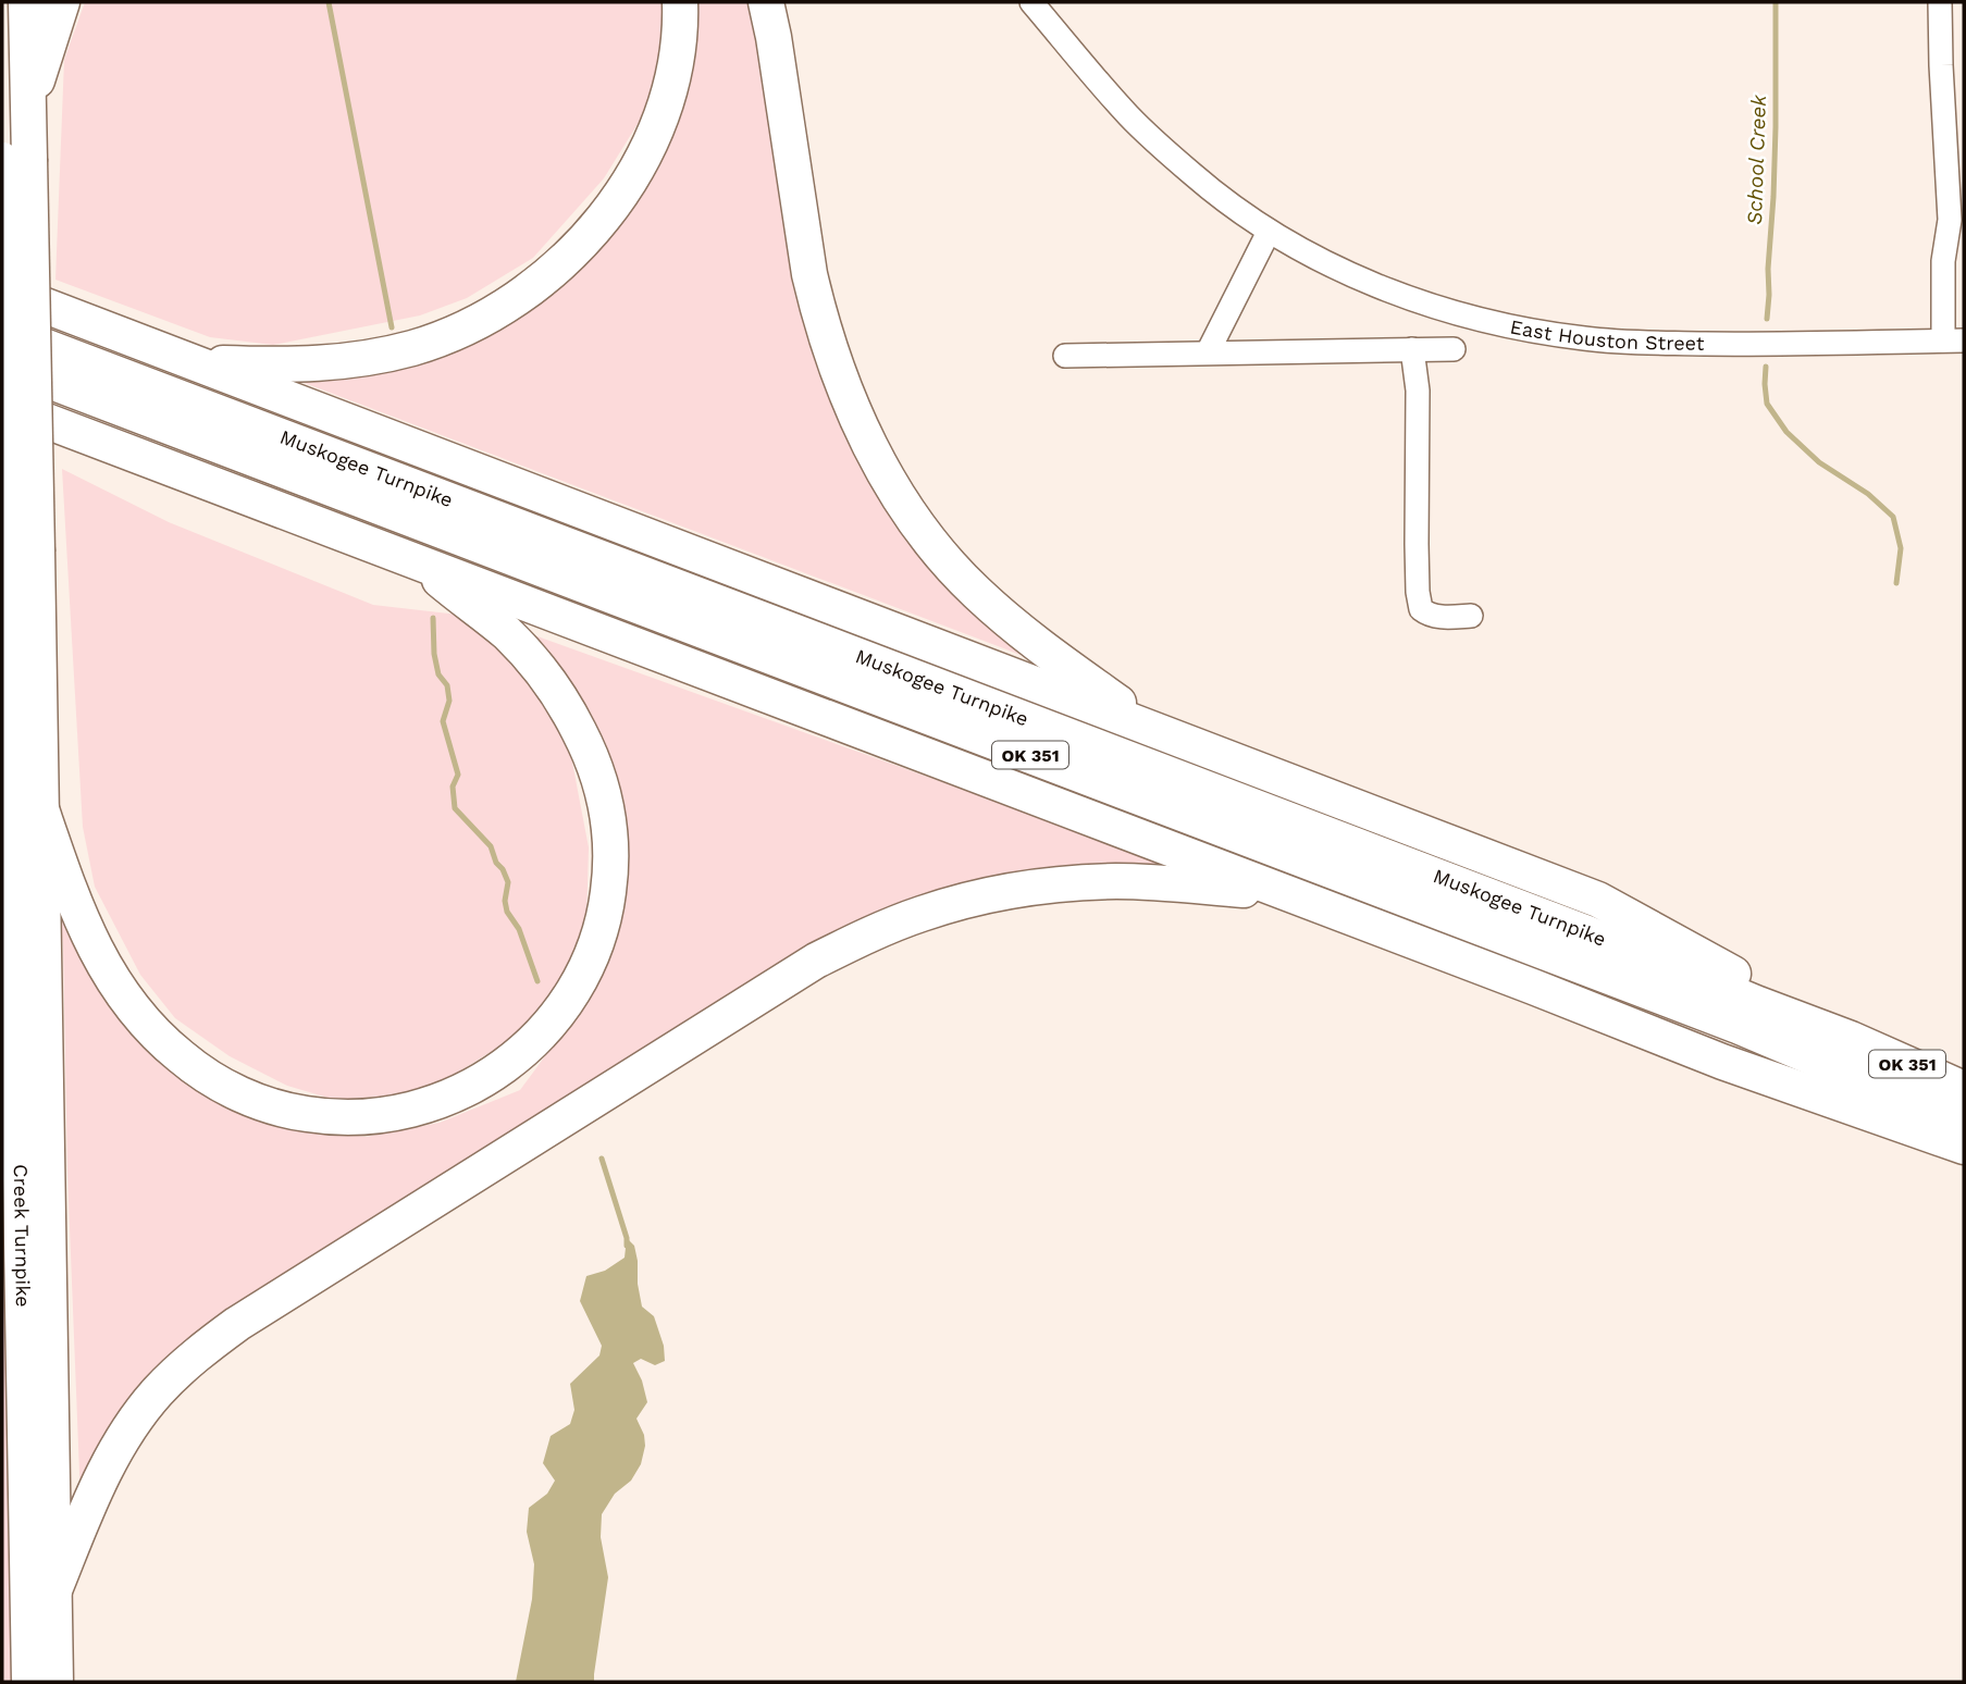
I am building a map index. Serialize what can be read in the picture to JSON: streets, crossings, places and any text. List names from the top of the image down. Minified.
{"streets":{"highway":["Muskogee Turnpike","OK 351","Creek Turnpike"],"street":["East Houston Street"]},"water":["School Creek"]}
